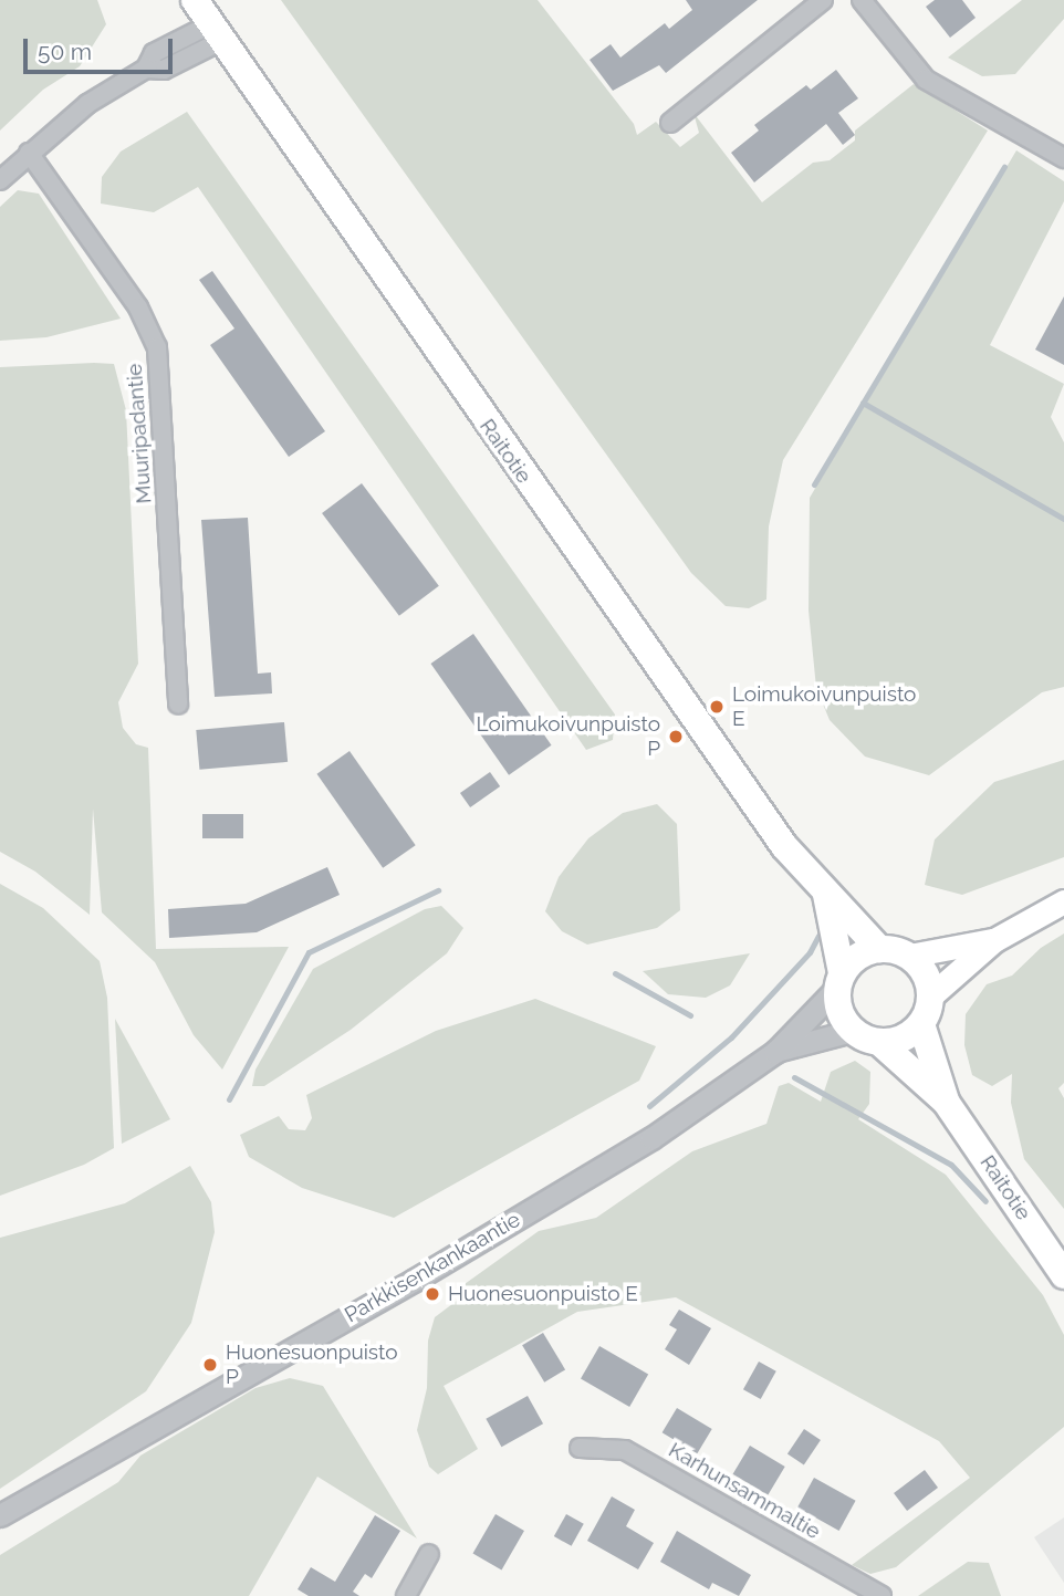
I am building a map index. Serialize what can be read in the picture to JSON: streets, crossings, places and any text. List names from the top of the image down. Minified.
{"streets":{"main road":["Raitotie"],"street":["Muuripadantie","Parkkisenkankaantie","Karhunsammaltie"]},"crossings":[["Raitotie","Parkkisenkankaantie"]],"places":["Loimukoivunpuisto E","Loimukoivunpuisto P","Huonesuonpuisto E","Huonesuonpuisto P"],"scale_bar":"50 m"}
